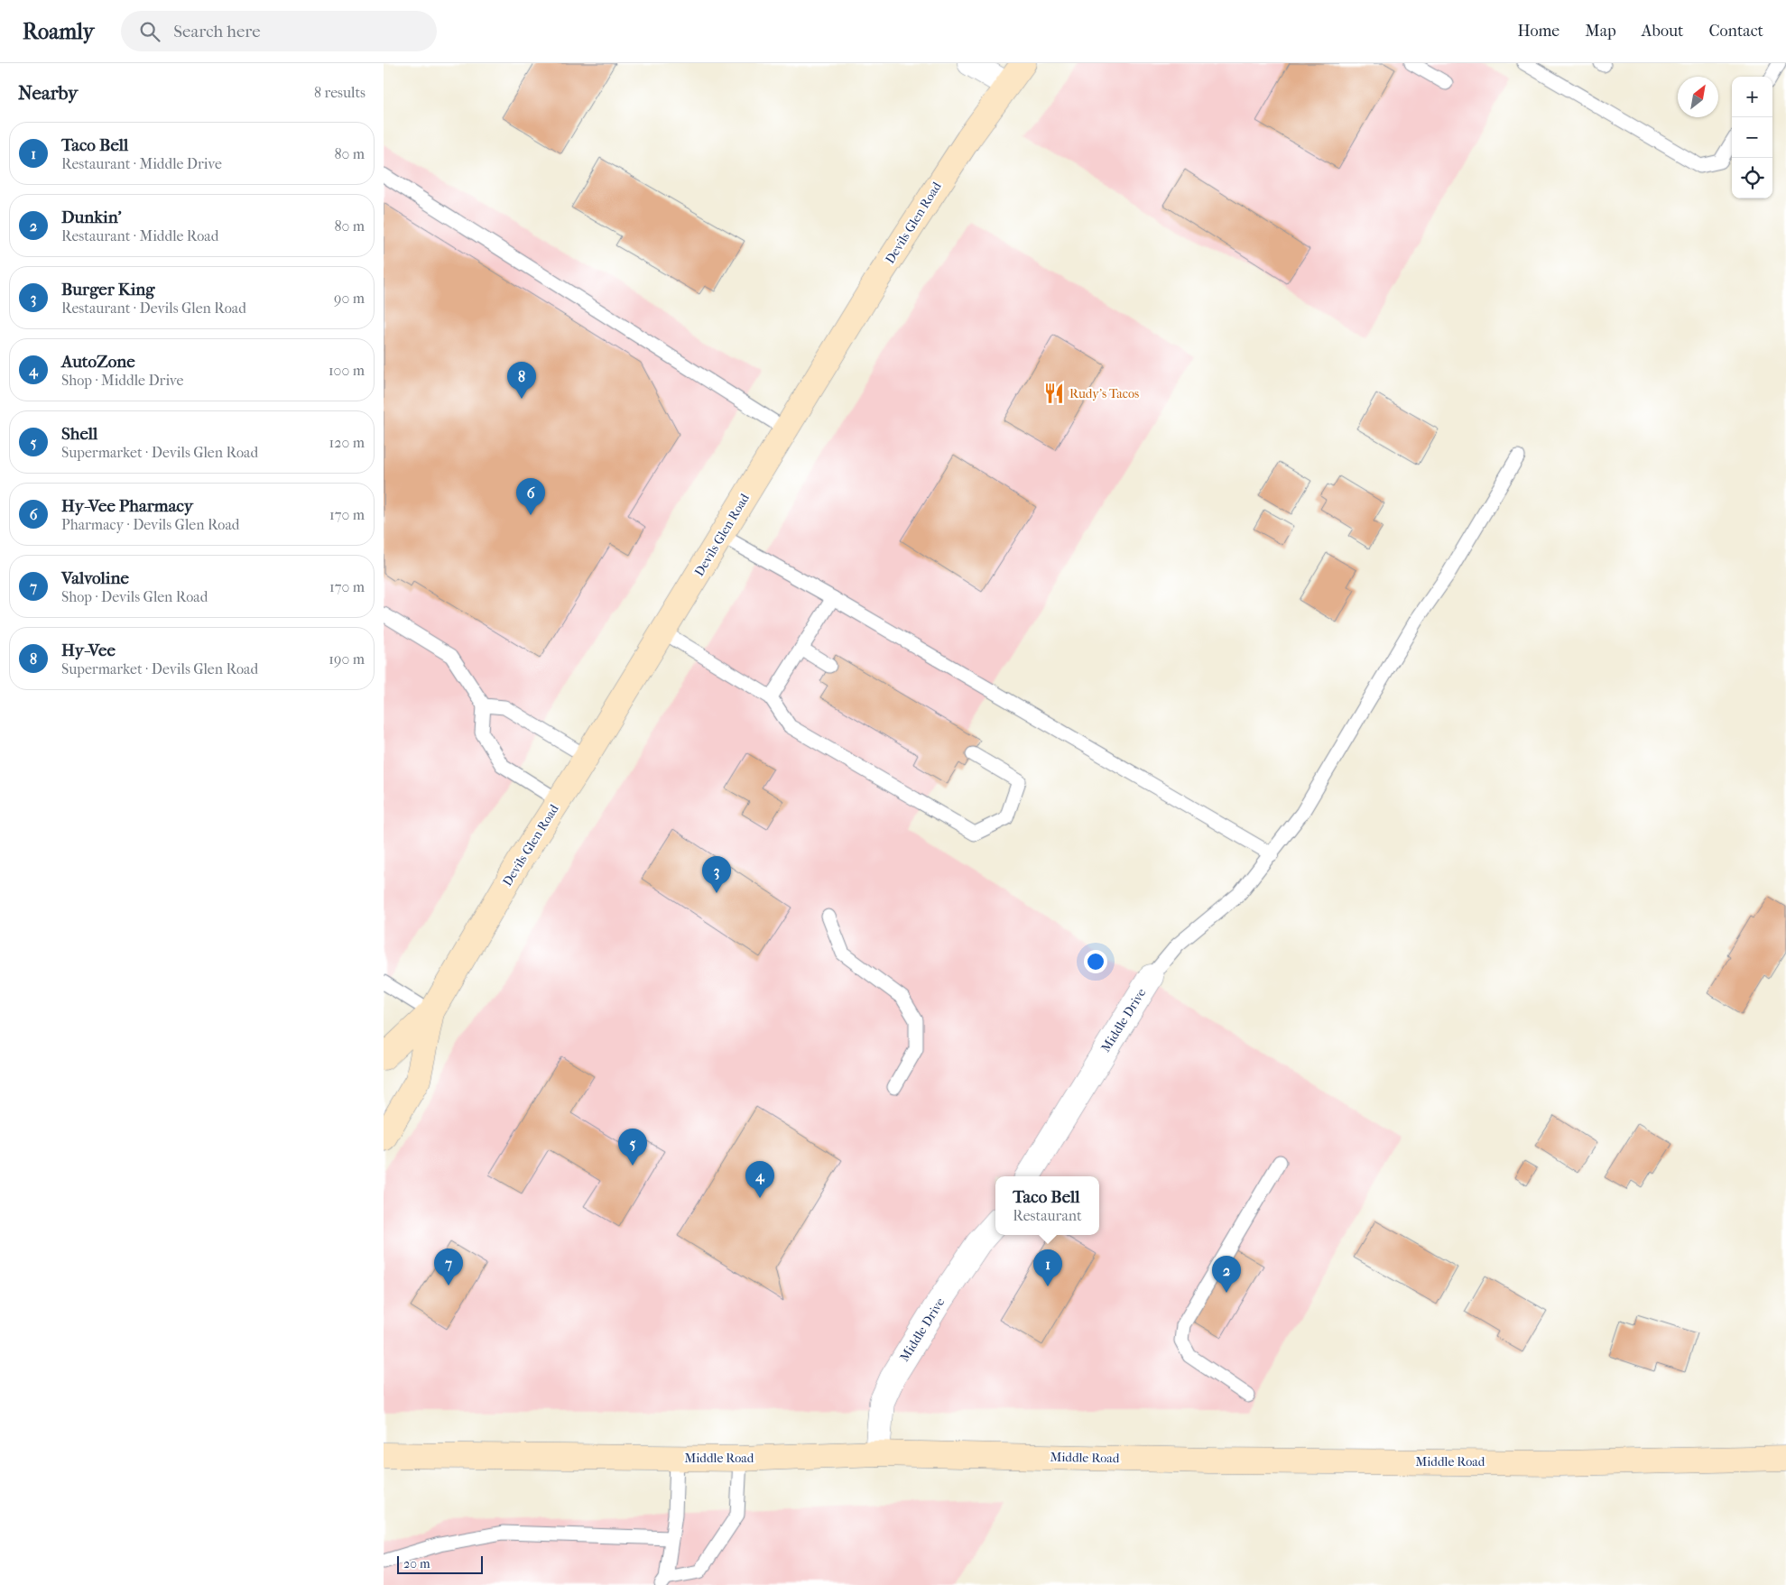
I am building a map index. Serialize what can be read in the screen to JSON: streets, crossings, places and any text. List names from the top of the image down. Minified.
{"streets":{"main road":["Devils Glen Road","Middle Road"],"street":["Middle Drive"]},"crossings":[["Middle Drive","Middle Road"]],"places":{"restaurant":["Rudy's Tacos"]},"scale_bar":"20 m","north":"top right","page":{"header":"Roamly","search":"Search here","nav":["Home","Map","About","Contact"],"heading":["Nearby","8 results"],"map_buttons":["+","−"],"list":[{"mark":"1","name":"Taco Bell","note":"Restaurant · Middle Drive","value":"80 m"},{"mark":"2","name":"Dunkin'","note":"Restaurant · Middle Road","value":"80 m"},{"mark":"3","name":"Burger King","note":"Restaurant · Devils Glen Road","value":"90 m"},{"mark":"4","name":"AutoZone","note":"Shop · Middle Drive","value":"100 m"},{"mark":"5","name":"Shell","note":"Supermarket · Devils Glen Road","value":"120 m"},{"mark":"6","name":"Hy-Vee Pharmacy","note":"Pharmacy · Devils Glen Road","value":"170 m"},{"mark":"7","name":"Valvoline","note":"Shop · Devils Glen Road","value":"170 m"},{"mark":"8","name":"Hy-Vee","note":"Supermarket · Devils Glen Road","value":"190 m"}],"pins":["8","6","3","5","4","7","1","2"],"popup":["Taco Bell","Restaurant"],"scale":"20 m"}}
